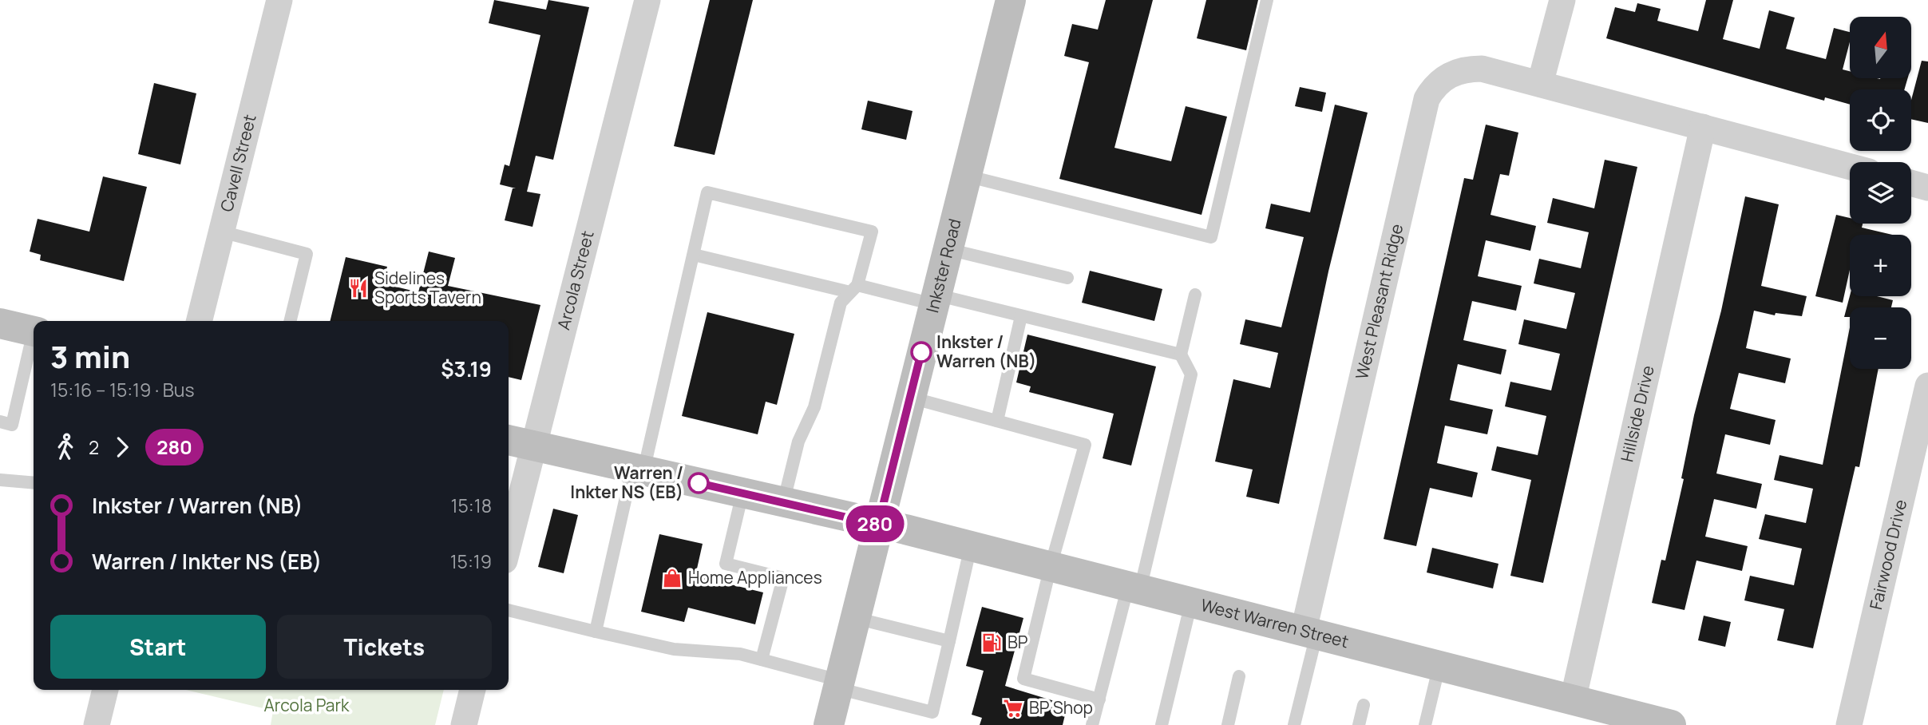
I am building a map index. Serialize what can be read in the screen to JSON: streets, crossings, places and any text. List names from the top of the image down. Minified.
{"streets":{"main road":["Inkster Road","West Warren Street"],"street":["Cavell Street","Arcola Street","West Pleasant Ridge","Hillside Drive","Fairwood Drive"]},"crossings":[["Inkster Road","West Warren Street"],["Arcola Street","West Warren Street"],["West Pleasant Ridge","Hillside Drive"],["West Pleasant Ridge","West Warren Street"],["Hillside Drive","West Warren Street"]],"parks":["Arcola Park"],"places":{"restaurant":["Sidelines Sports Tavern"],"other":["Inkster / Warren (NB)","Warren / Inkter NS (EB)"],"shop":["Home Appliances"],"fuel station":["BP"],"supermarket":["BP Shop"]},"lines":["bus line 280"],"north":"top","page":{"on_map":"280","map_buttons":["+","−"],"heading":["3 min","15:16 – 15:19 · Bus","$3.19"],"legs":["2","280"],"list":[{"name":"Inkster / Warren (NB)","value":"15:18"},{"name":"Warren / Inkter NS (EB)","value":"15:19"}],"buttons":["Start","Tickets"]}}
